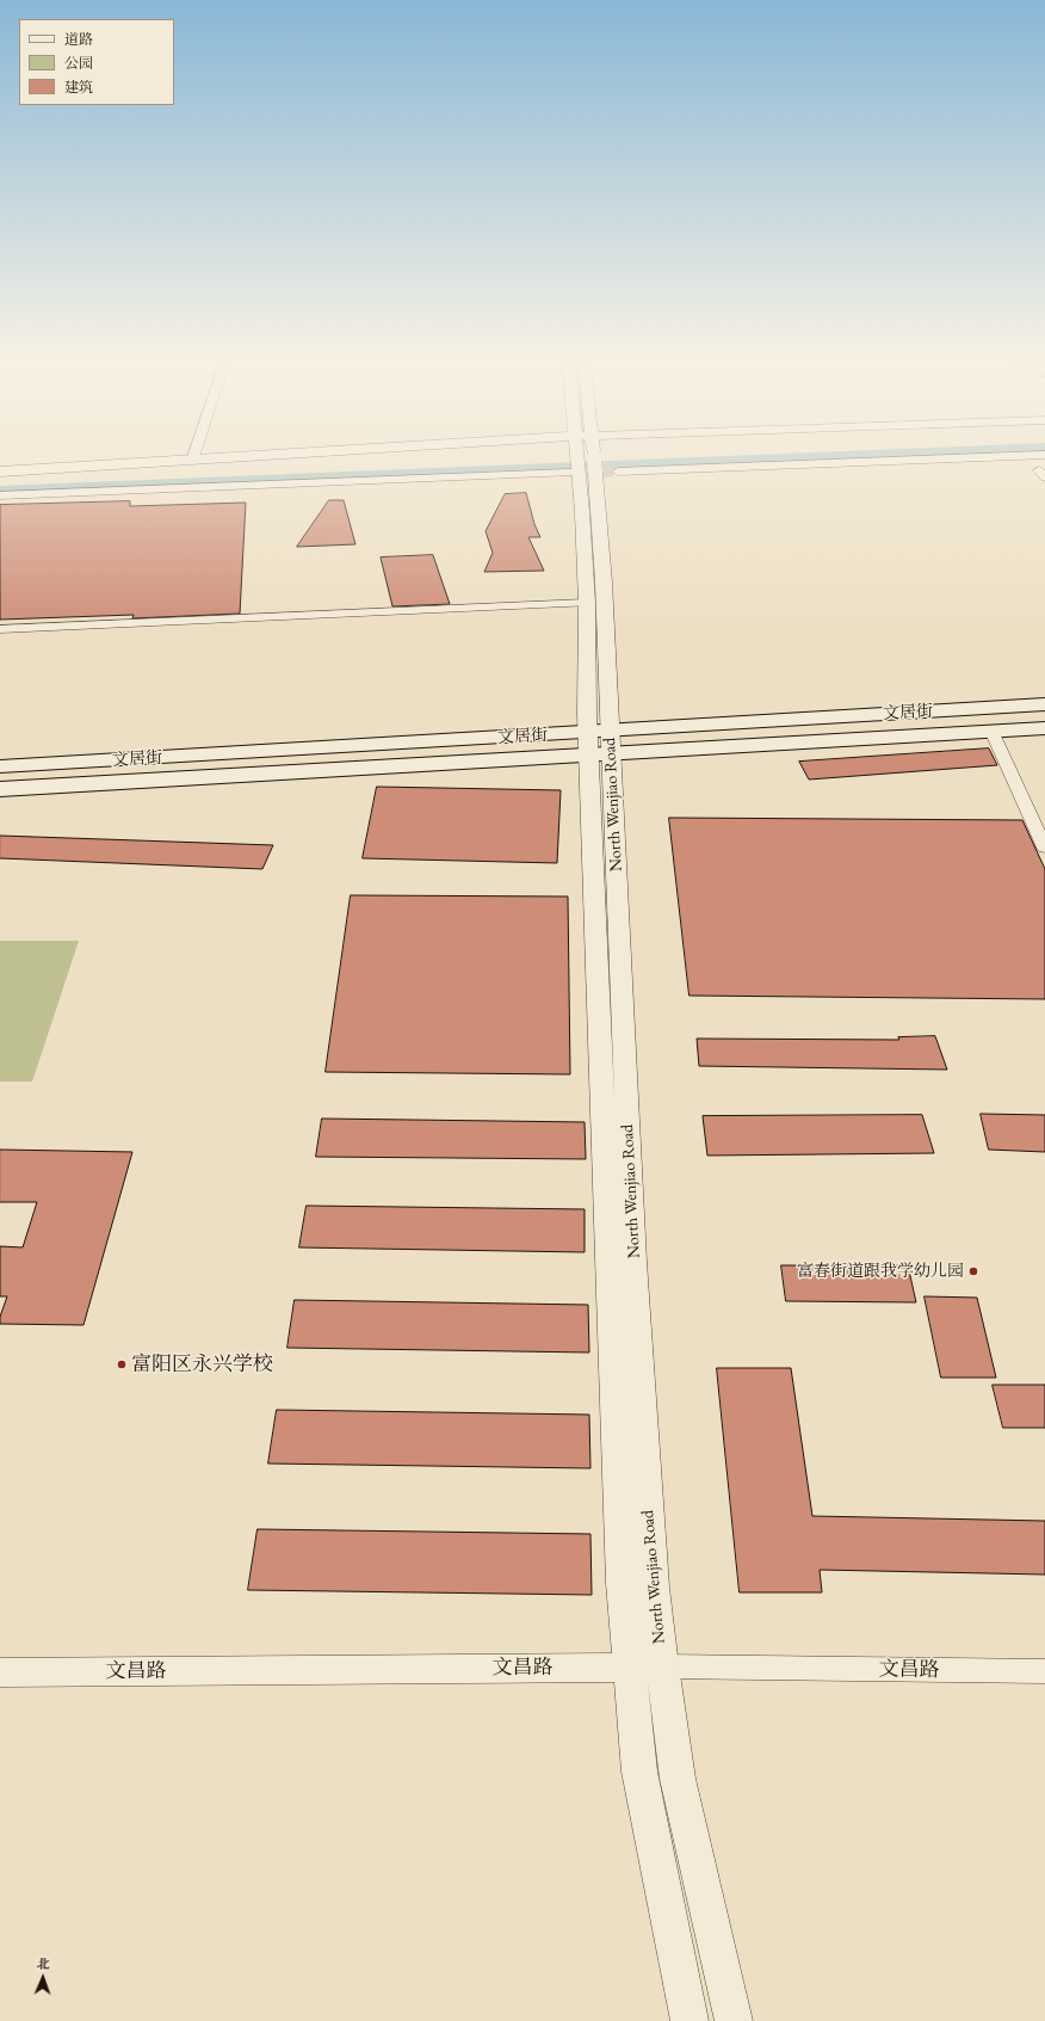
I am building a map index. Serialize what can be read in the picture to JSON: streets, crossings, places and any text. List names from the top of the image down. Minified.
{"streets":{"main road":["文居街"],"street":["North Wenjiao Road","文昌路"]},"crossings":[["文居街","North Wenjiao Road"],["North Wenjiao Road","文昌路"]],"places":["富春街道跟我学幼儿园","富阳区永兴学校"],"legend":["道路","公园","建筑"],"north":"top"}
